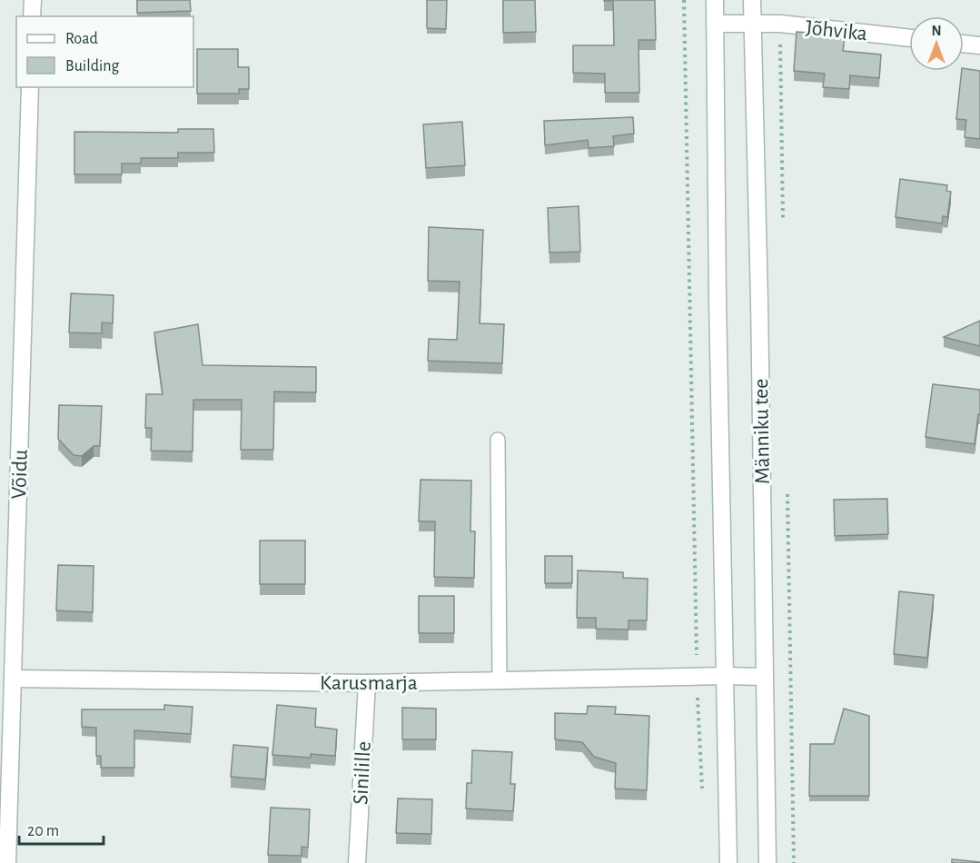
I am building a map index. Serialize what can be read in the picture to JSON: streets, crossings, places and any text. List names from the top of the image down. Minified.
{"streets":{"street":["Jõhvika","Männiku tee","Võidu","Karusmarja","Sinilille"]},"crossings":[["Jõhvika","Männiku tee"],["Männiku tee","Karusmarja"],["Võidu","Karusmarja"],["Karusmarja","Sinilille"]],"legend":["Road","Building"],"scale_bar":"20 m","north":"top"}
